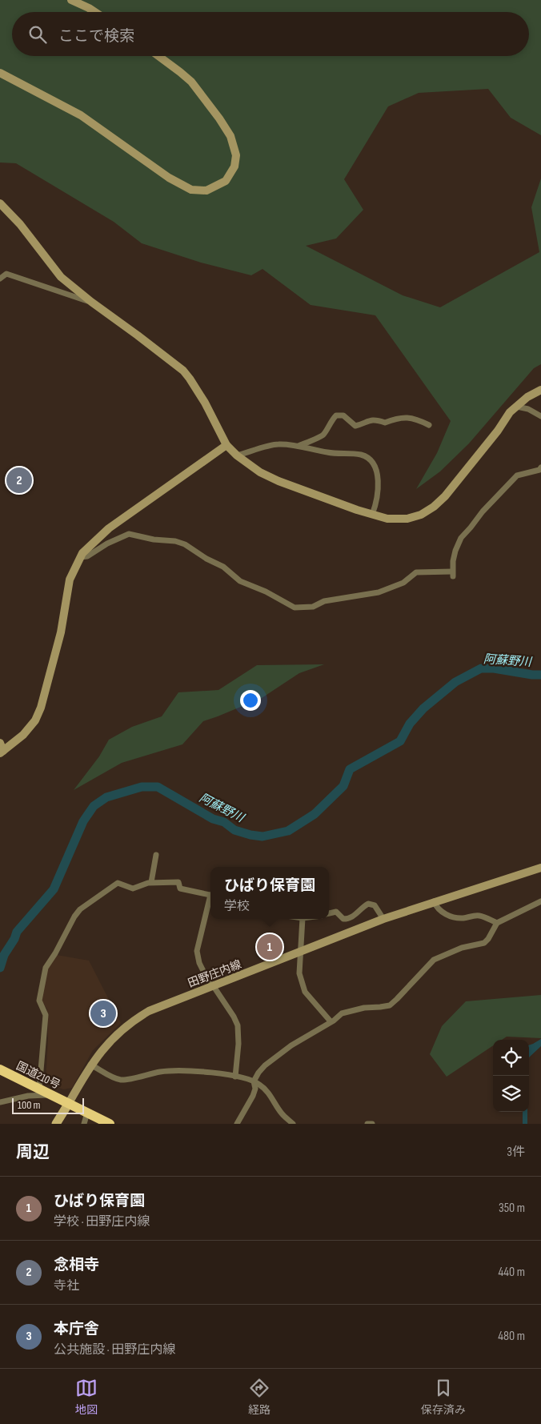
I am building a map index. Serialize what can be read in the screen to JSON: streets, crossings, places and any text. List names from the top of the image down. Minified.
{"streets":{"highway":["国道210号"],"street":["田野庄内線"]},"crossings":[["田野庄内線","国道210号"]],"water":["阿蘇野川"],"scale_bar":"100 m","page":{"search":"ここで検索","pins":["2","1","3"],"popup":["ひばり保育園","学校"],"scale":"100 m","heading":["周辺","3件"],"list":[{"mark":"1","name":"ひばり保育園","note":"学校 · 田野庄内線","value":"350 m"},{"mark":"2","name":"念相寺","note":"寺社","value":"440 m"},{"mark":"3","name":"本庁舎","note":"公共施設 · 田野庄内線","value":"480 m"}],"nav":["地図","経路","保存済み"]}}
